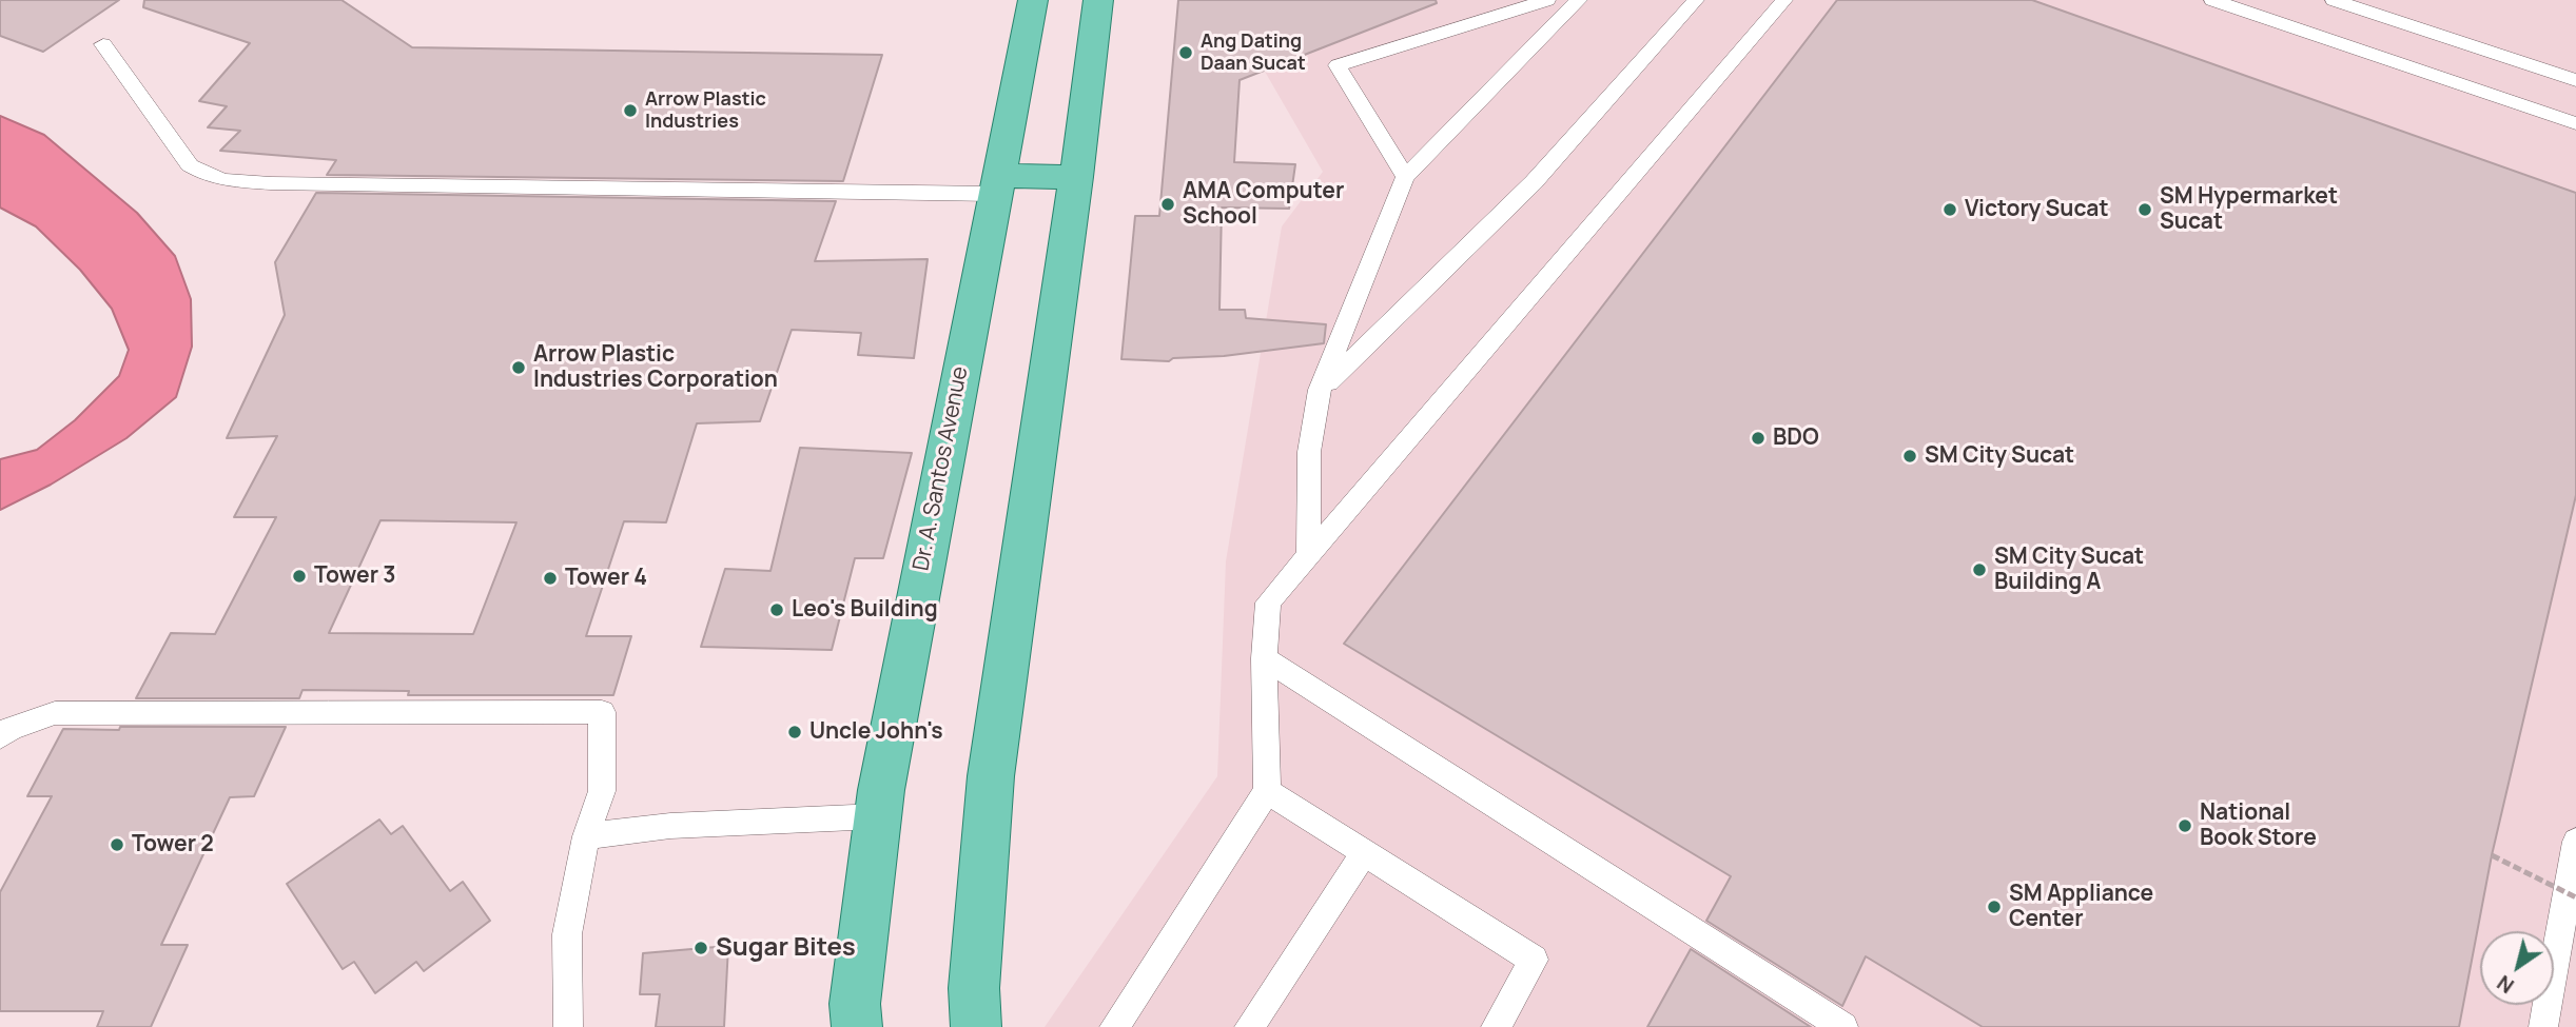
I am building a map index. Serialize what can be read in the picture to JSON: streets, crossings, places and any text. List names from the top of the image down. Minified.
{"streets":{"main road":["Dr. A. Santos Avenue"]},"places":["Ang Dating Daan Sucat","Arrow Plastic Industries","AMA Computer School","Victory Sucat","SM Hypermarket Sucat","Arrow Plastic Industries Corporation","BDO","SM City Sucat","SM City Sucat Building A","Tower 3","Tower 4","Leo's Building","Uncle John's","National Book Store","Tower 2","SM Appliance Center","Sugar Bites"],"north":"bottom left"}
